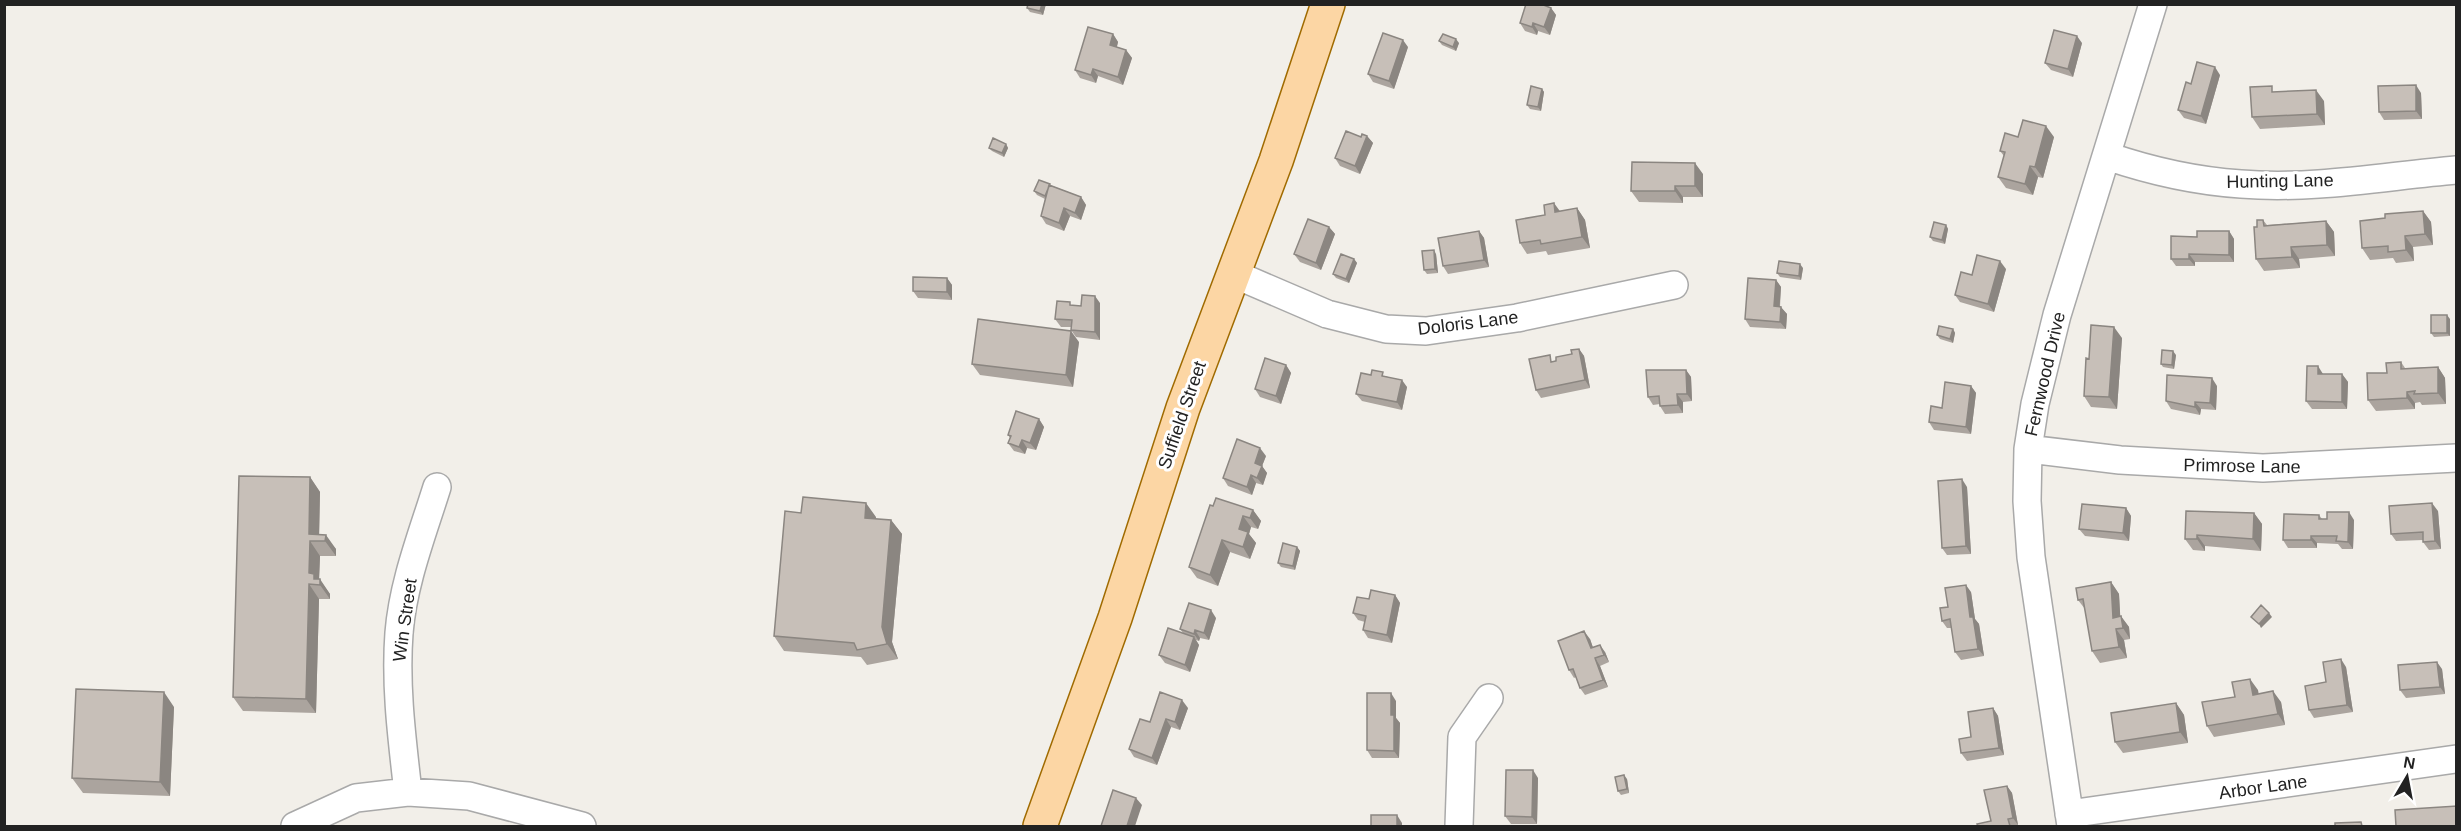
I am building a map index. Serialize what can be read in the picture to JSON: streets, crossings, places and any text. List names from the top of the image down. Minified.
{"streets":{"main road":["Suffield Street"],"street":["Hunting Lane","Doloris Lane","Fernwood Drive","Primrose Lane","Win Street","Arbor Lane"]},"crossings":[["Hunting Lane","Fernwood Drive"],["Doloris Lane","Suffield Street"],["Fernwood Drive","Primrose Lane"],["Fernwood Drive","Arbor Lane"]],"north":"top"}
